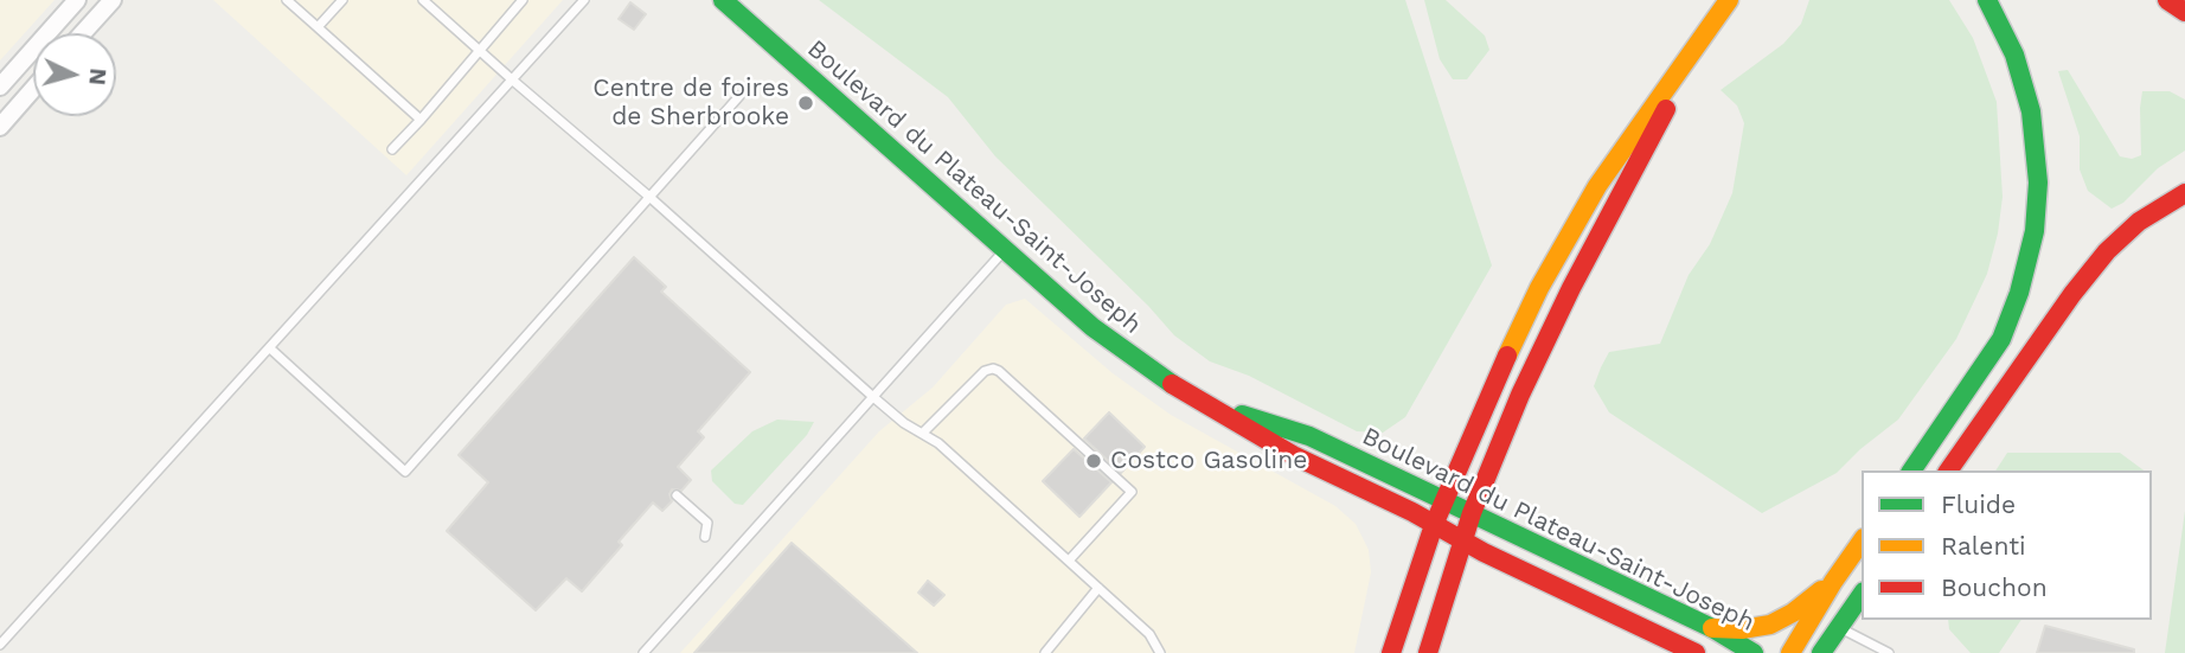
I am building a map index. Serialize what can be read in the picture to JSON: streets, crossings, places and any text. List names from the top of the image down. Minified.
{"streets":{"main road":["Boulevard du Plateau-Saint-Joseph"]},"places":["Centre de foires de Sherbrooke","Costco Gasoline"],"legend":["Fluide","Ralenti","Bouchon"],"north":"right"}
